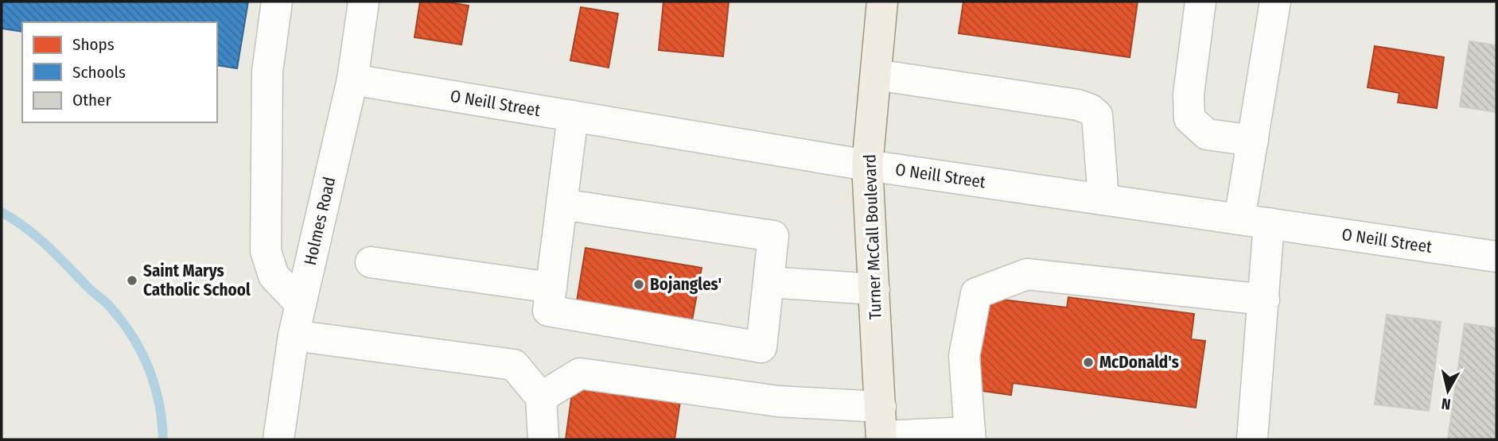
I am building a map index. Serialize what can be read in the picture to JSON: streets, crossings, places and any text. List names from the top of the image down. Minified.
{"streets":{"main road":["Turner McCall Boulevard"],"street":["O Neill Street","Holmes Road"]},"crossings":[["O Neill Street","Holmes Road"],["O Neill Street","Turner McCall Boulevard"]],"places":["Saint Marys Catholic School","Bojangles'","McDonald's"],"legend":["Shops","Schools","Other"],"north":"bottom"}
